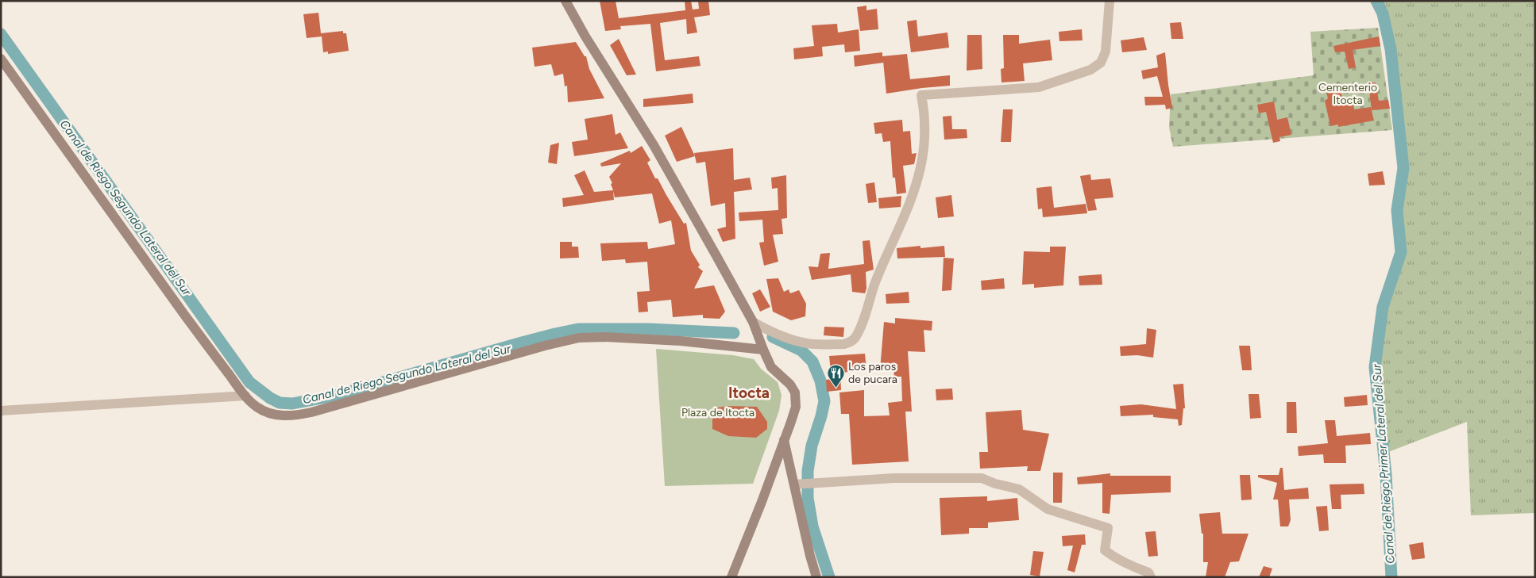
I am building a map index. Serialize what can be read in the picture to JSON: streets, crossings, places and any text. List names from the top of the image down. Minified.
{"districts":["Itocta"],"water":["Canal de Riego Segundo Lateral del Sur","Canal de Riego Primer Lateral del Sur"],"parks":["Cementerio Itocta","Plaza de Itocta"],"places":{"restaurant":["Los paros de pucara"]}}
